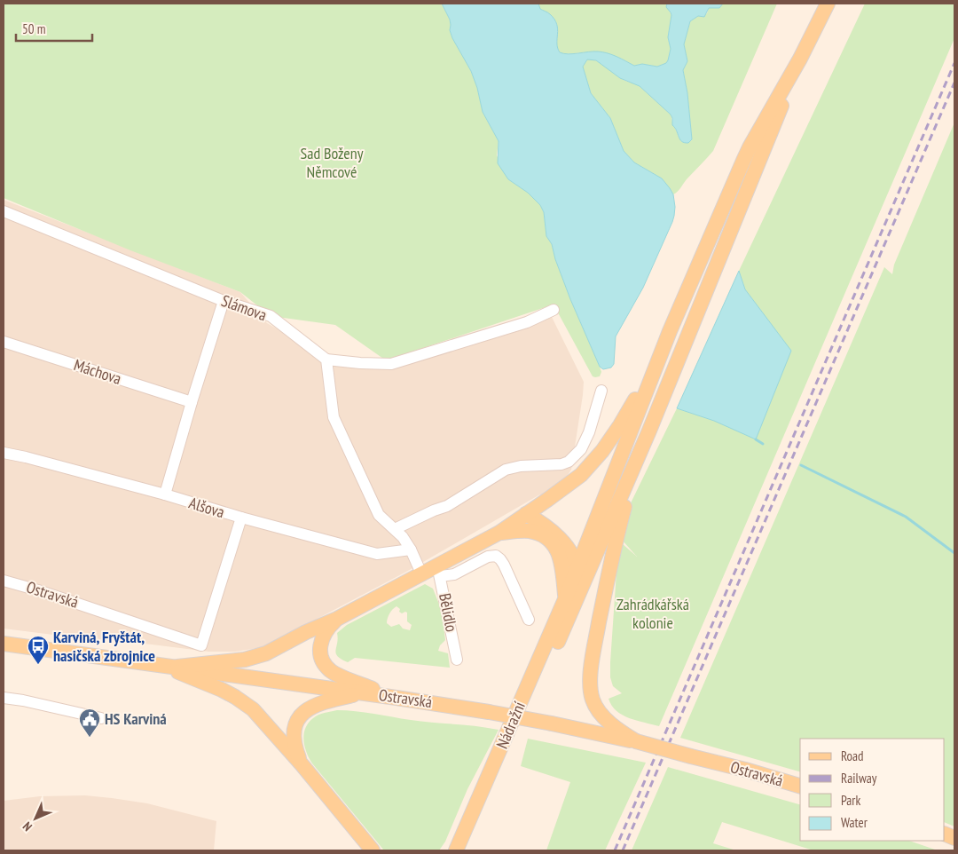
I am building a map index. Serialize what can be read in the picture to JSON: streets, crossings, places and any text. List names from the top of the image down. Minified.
{"streets":{"main road":["Ostravská","Nádražní"],"street":["Slámova","Máchova","Alšova","Bělidlo"]},"crossings":[["Alšova","Ostravská"]],"parks":["Sad Boženy Němcové","Zahrádkářská kolonie"],"places":{"bus stop":["Karviná, Fryštát, hasičská zbrojnice"],"public building":["HS Karviná"]},"legend":["Road","Railway","Park","Water"],"scale_bar":"50 m","north":"bottom left"}
